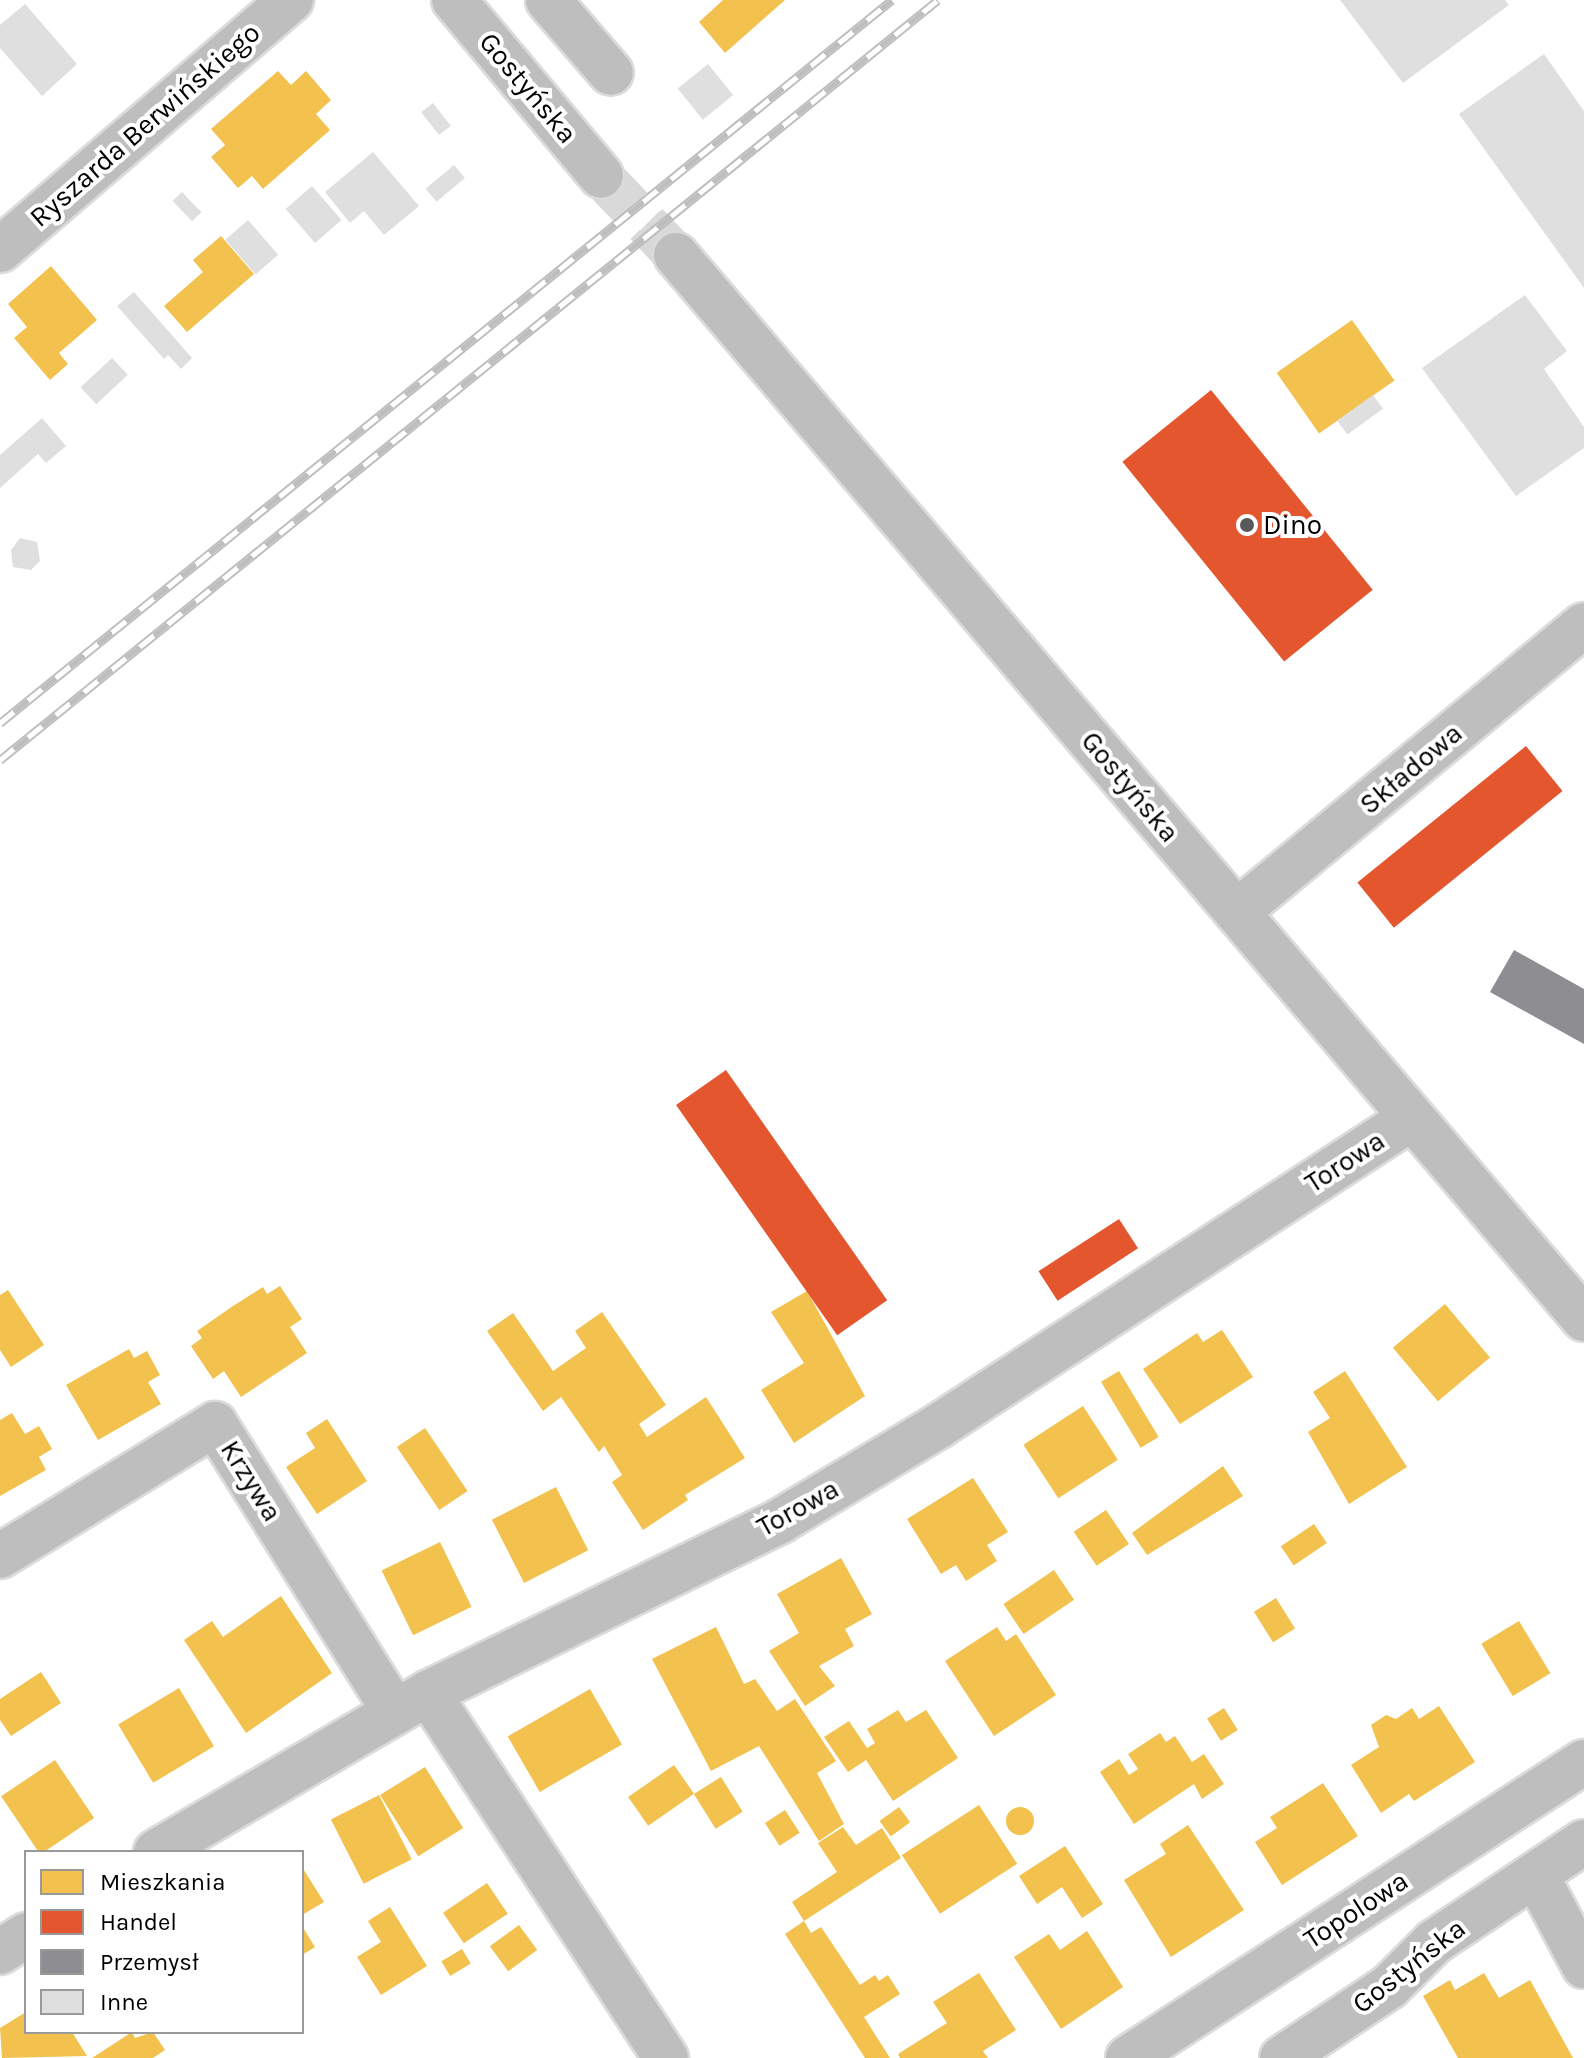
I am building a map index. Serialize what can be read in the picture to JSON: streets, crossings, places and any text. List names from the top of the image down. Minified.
{"streets":{"street":["Gostyńska","Ryszarda Berwińskiego","Składowa","Torowa","Krzywa","Topolowa"]},"crossings":[["Gostyńska","Składowa"],["Gostyńska","Torowa"],["Torowa","Krzywa"]],"places":["Dino"],"legend":["Mieszkania","Handel","Przemysł","Inne"]}
